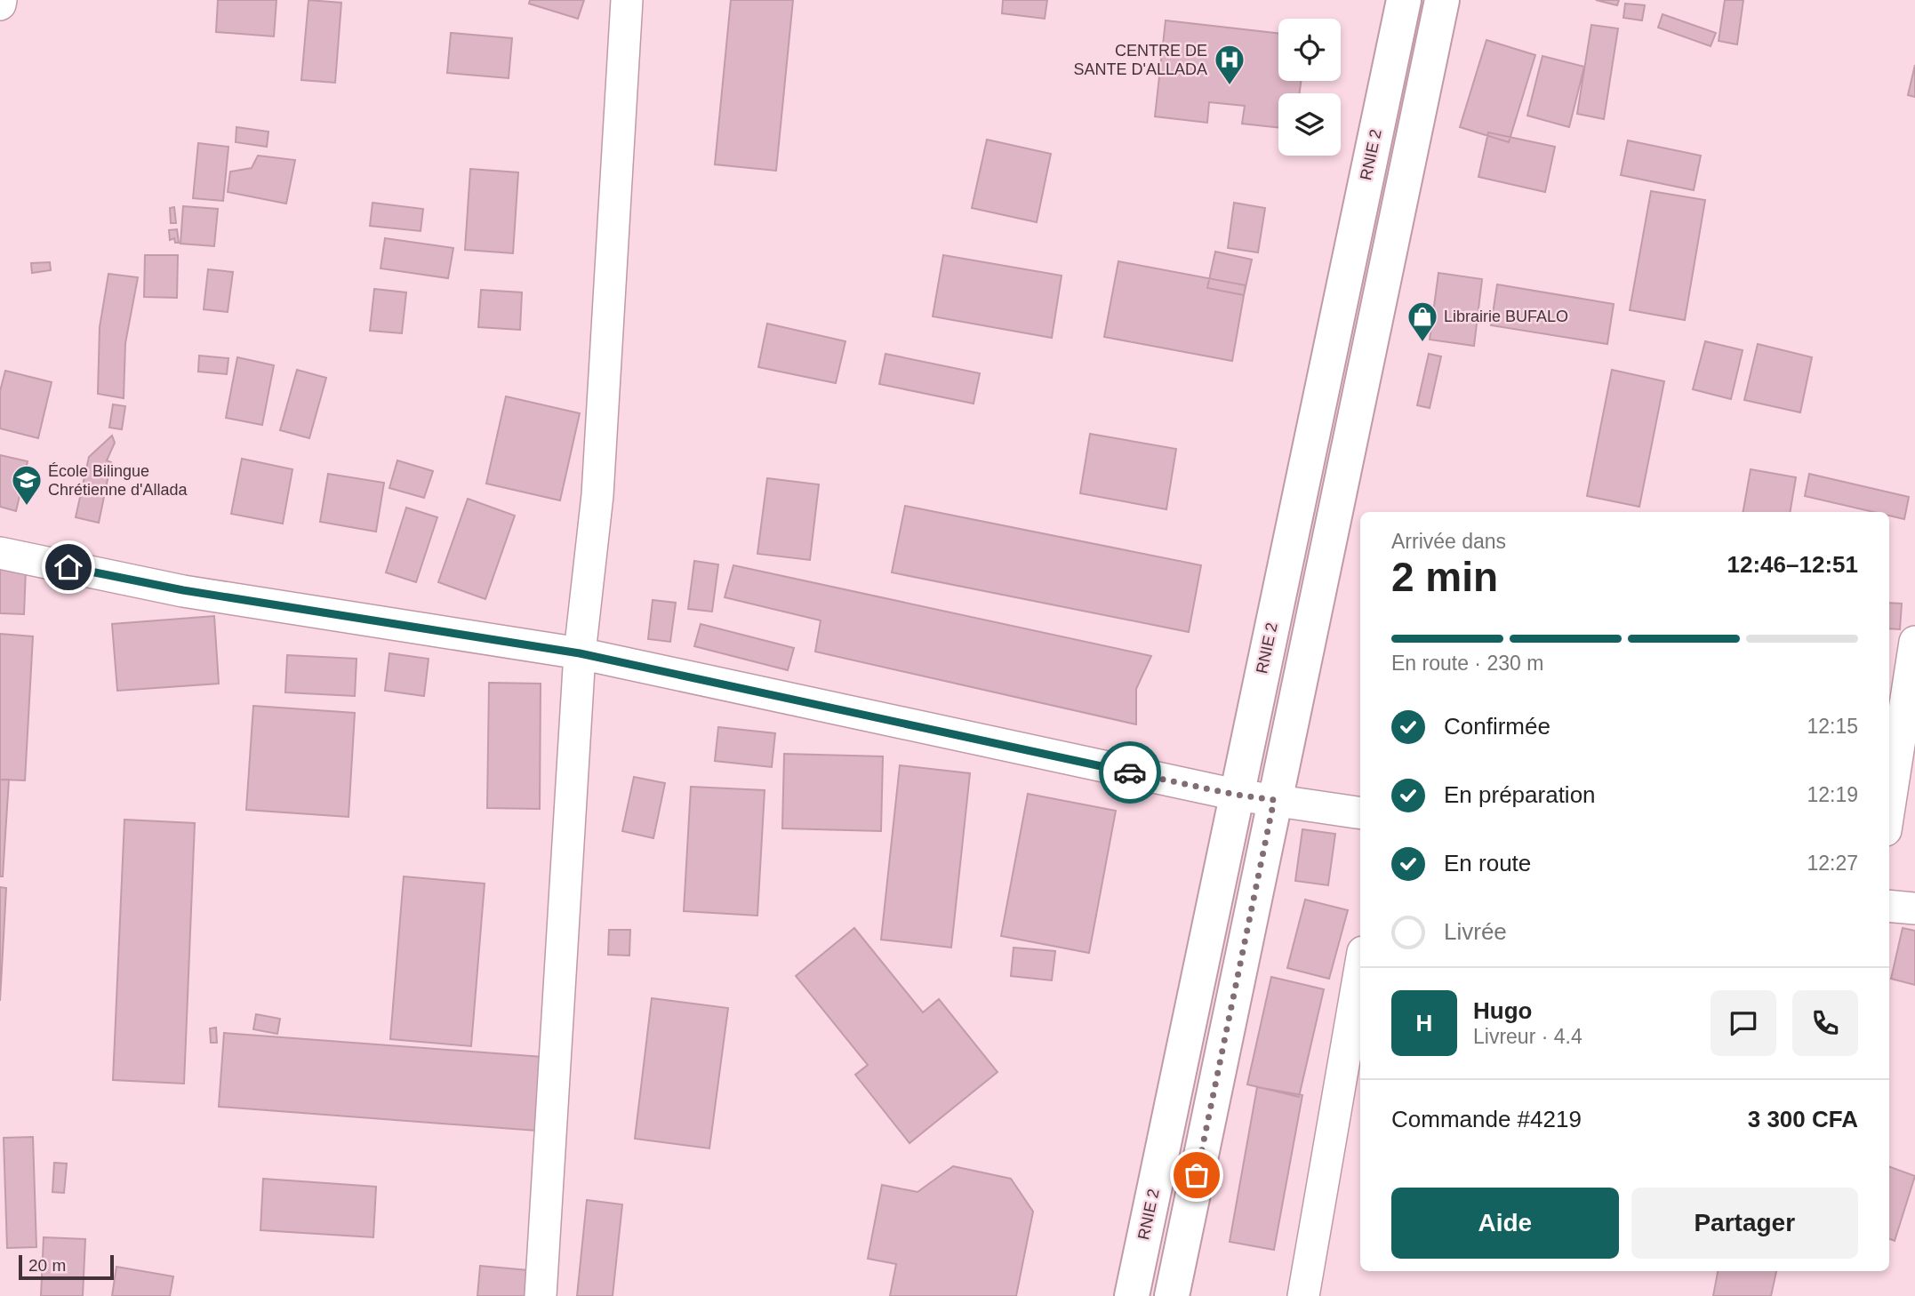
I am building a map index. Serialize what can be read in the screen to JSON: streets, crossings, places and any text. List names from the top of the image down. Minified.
{"streets":{"highway":["RNIE 2"]},"places":{"hospital":["CENTRE DE SANTE D'ALLADA"],"shop":["Librairie BUFALO"],"school or university":["École Bilingue Chrétienne d'Allada"]},"scale_bar":"20 m","page":{"heading":["2 min","Arrivée dans","12:46–12:51"],"panel":["Hugo","Livreur · 4.4","Commande #4219","3 300 CFA"],"bar":"En route · 230 m","list":[["Confirmée","12:15"],["En préparation","12:19"],["En route","12:27"],"Livrée"],"round":"H","buttons":["Aide","Partager"],"scale":"20 m"}}
